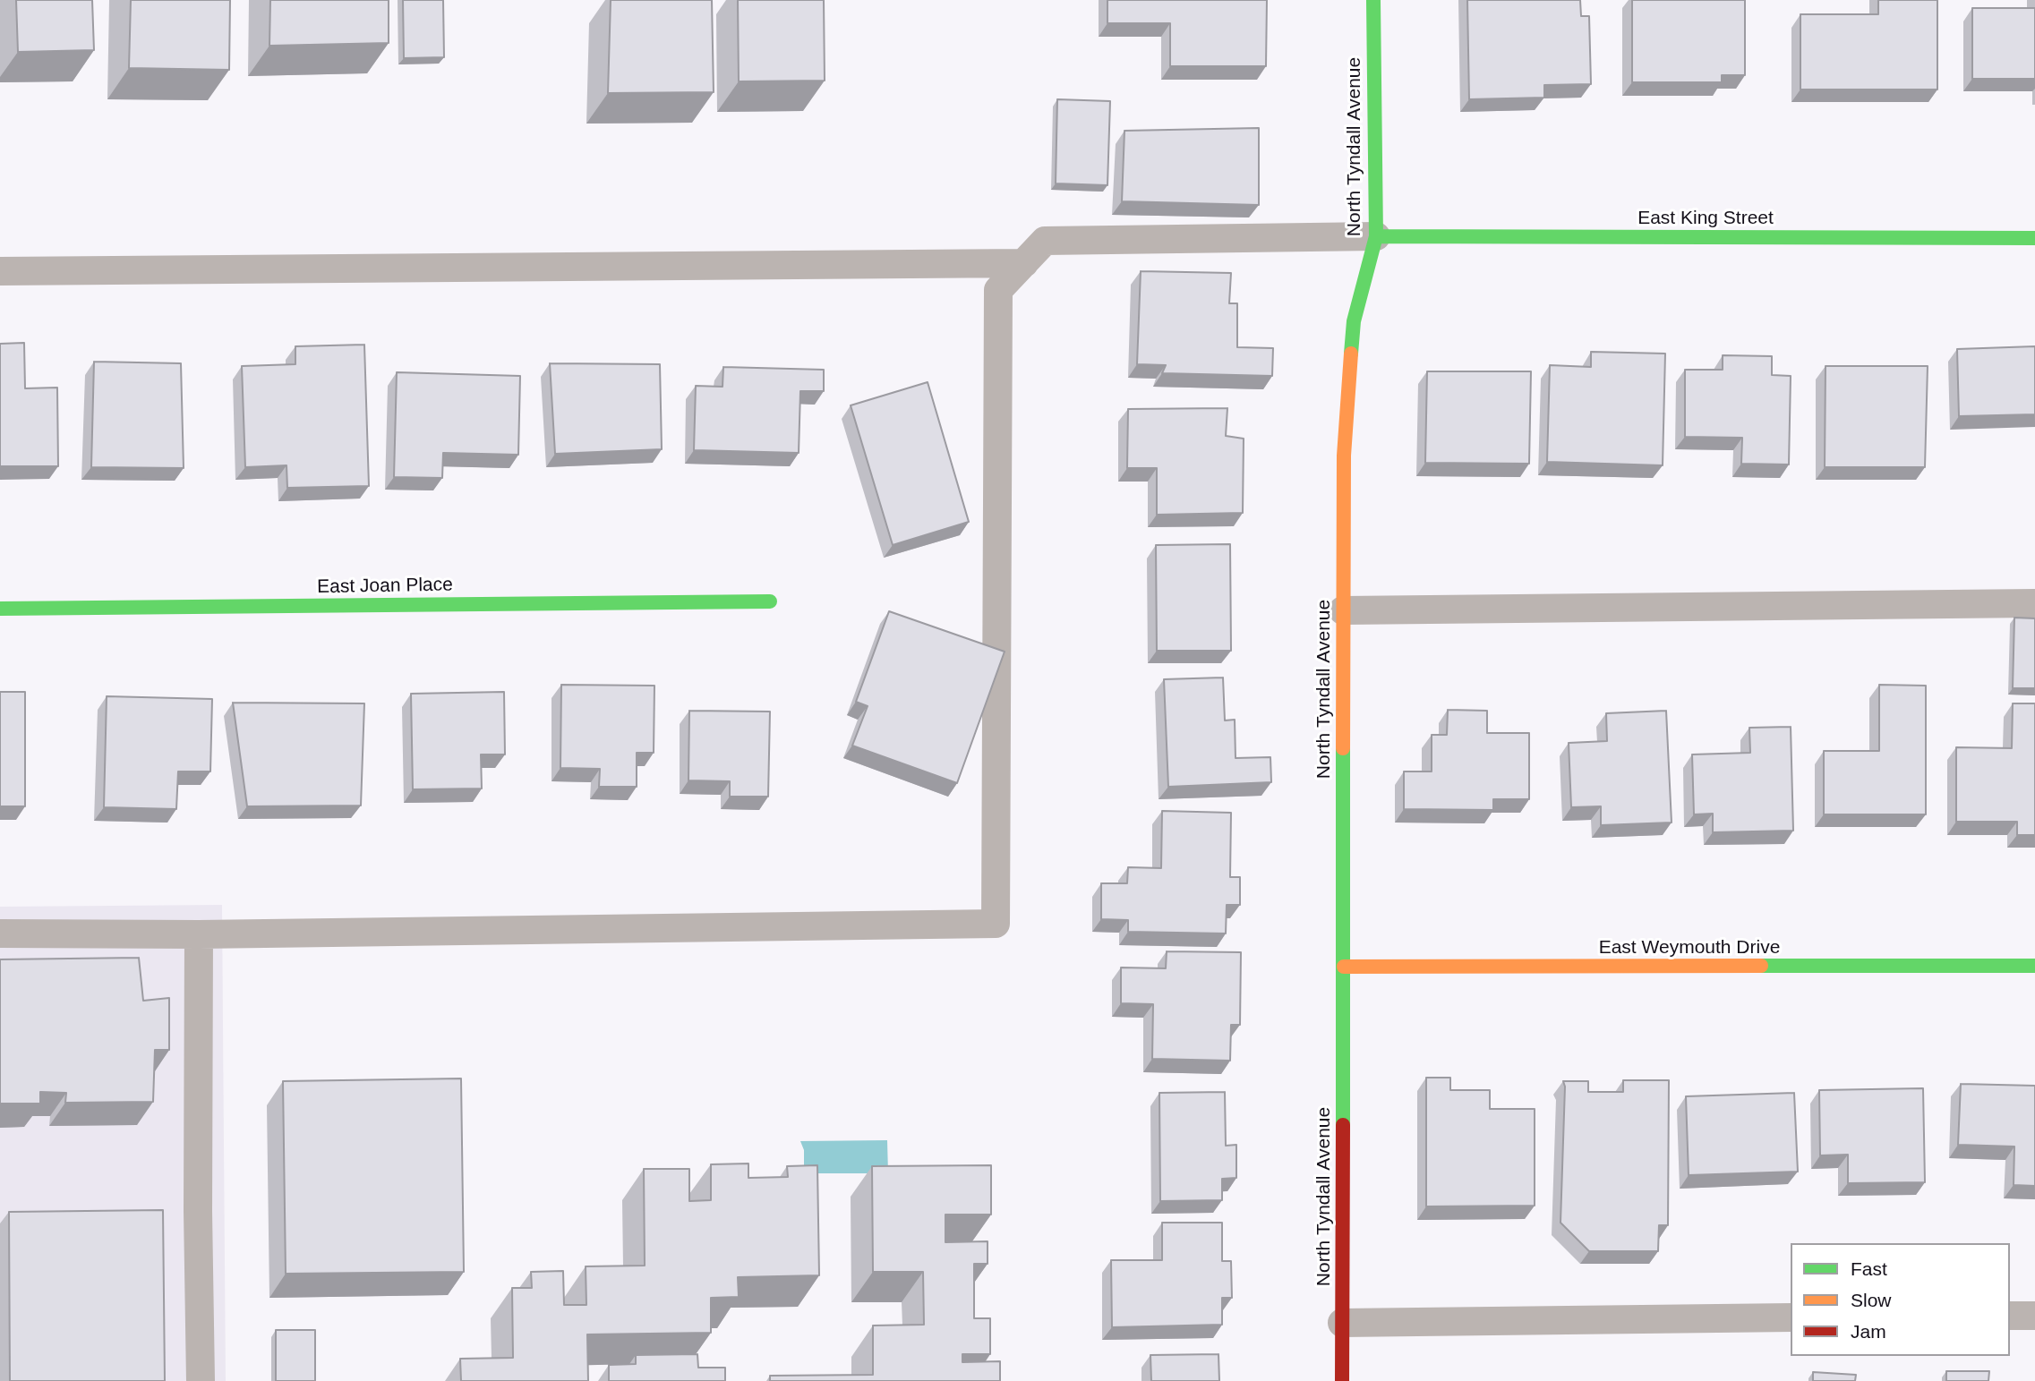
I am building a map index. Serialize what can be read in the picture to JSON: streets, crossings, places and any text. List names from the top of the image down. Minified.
{"streets":{"street":["North Tyndall Avenue","East King Street","East Joan Place","East Weymouth Drive"]},"crossings":[["North Tyndall Avenue","East King Street"],["North Tyndall Avenue","East Weymouth Drive"]],"legend":["Fast","Slow","Jam"]}
